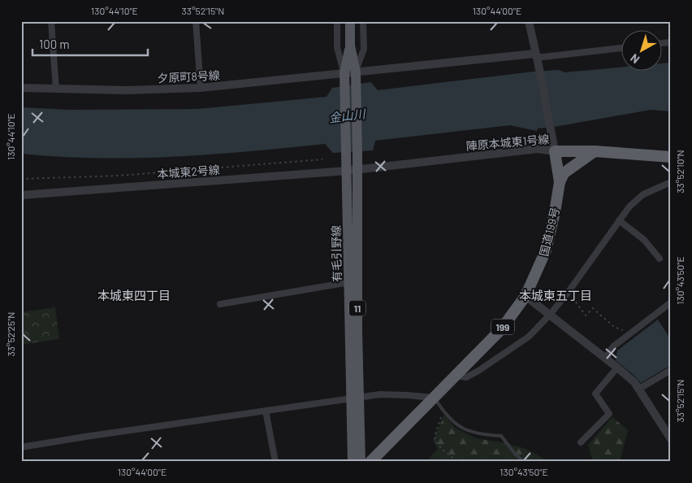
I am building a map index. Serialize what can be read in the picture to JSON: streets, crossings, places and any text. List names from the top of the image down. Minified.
{"streets":{"highway":["国道199号","199"],"main road":["有毛引野線","11"],"street":["夕原町8号線","陣原本城東1号線","本城東2号線"]},"crossings":[["夕原町8号線","陣原本城東1号線"],["夕原町8号線","有毛引野線"],["陣原本城東1号線","本城東2号線"],["陣原本城東1号線","国道199号"],["陣原本城東1号線","有毛引野線"],["本城東2号線","有毛引野線"],["国道199号","199"]],"districts":["本城東四丁目","本城東五丁目"],"water":["金山川"],"scale_bar":"100 m","north":"bottom left","coordinates":["130°44'10\"E","33°52'15\"N","130°44'00\"E","33°52'10\"N","130°43'50\"E","33°52'25\"N"]}
